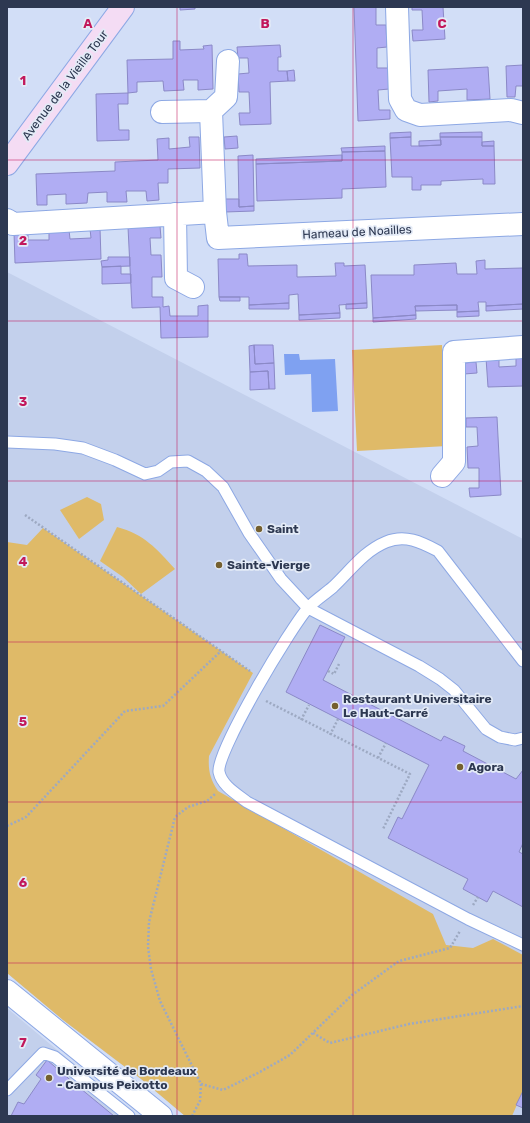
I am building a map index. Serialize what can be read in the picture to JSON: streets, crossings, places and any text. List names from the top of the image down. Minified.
{"streets":{"street":["Avenue de la Vieille Tour","Hameau de Noailles"]},"places":["Saint","Sainte-Vierge","Restaurant Universitaire Le Haut-Carré","Agora","Université de Bordeaux - Campus Peixotto"],"grid":{"columns":["A","B","C"],"rows":["1","2","3","4","5","6","7"]}}
